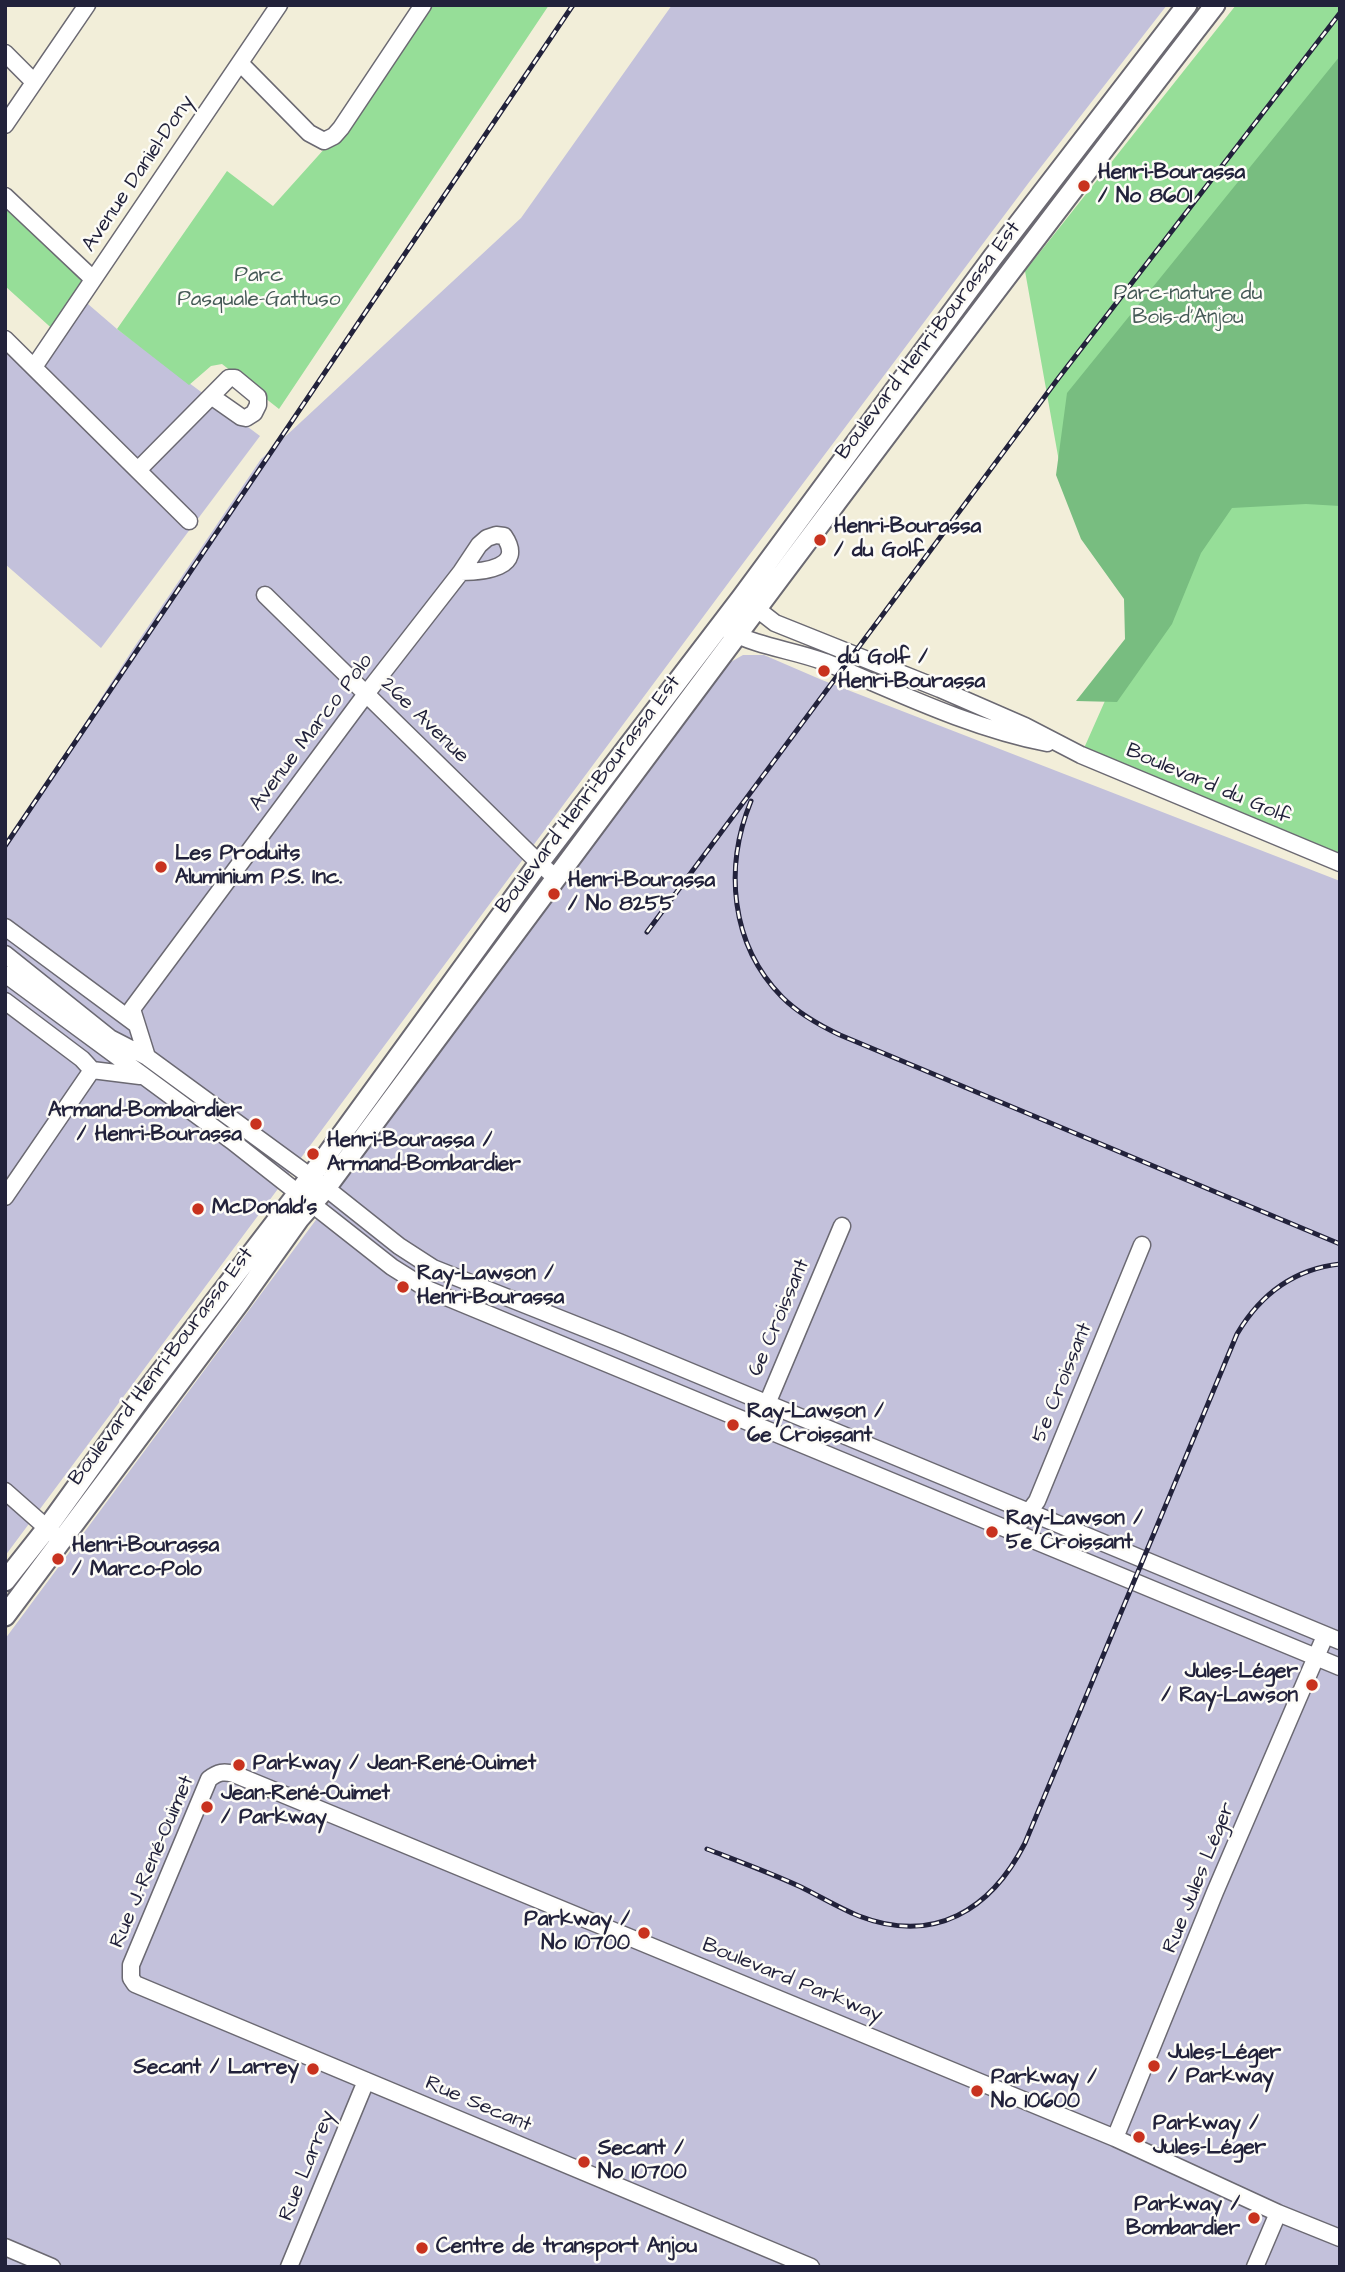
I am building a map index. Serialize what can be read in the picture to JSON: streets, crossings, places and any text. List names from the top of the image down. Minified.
{"streets":{"main road":["Boulevard Henri-Bourassa Est"],"street":["Avenue Daniel-Dony","26e Avenue","Avenue Marco Polo","Boulevard du Golf","6e Croissant","5e Croissant","Rue J.-René-Ouimet","Rue Jules Léger","Boulevard Parkway","Rue Secant","Rue Larrey"]},"crossings":[["Boulevard Henri-Bourassa Est","26e Avenue"],["Boulevard Henri-Bourassa Est","Boulevard du Golf"],["26e Avenue","Avenue Marco Polo"],["Rue J.-René-Ouimet","Boulevard Parkway"],["Rue J.-René-Ouimet","Rue Secant"],["Rue Jules Léger","Boulevard Parkway"],["Rue Secant","Rue Larrey"]],"parks":["Parc Pasquale-Gattuso","Parc-nature du Bois-d'Anjou"],"places":["Henri-Bourassa / No 8601","Henri-Bourassa / du Golf","du Golf / Henri-Bourassa","Les Produits Aluminium P.S. Inc.","Henri-Bourassa / No 8255","Armand-Bombardier / Henri-Bourassa","Henri-Bourassa / Armand-Bombardier","McDonald's","Ray-Lawson / Henri-Bourassa","Ray-Lawson / 6e Croissant","Ray-Lawson / 5e Croissant","Henri-Bourassa / Marco-Polo","Jules-Léger / Ray-Lawson","Parkway / Jean-René-Ouimet","Jean-René-Ouimet / Parkway","Parkway / No 10700","Jules-Léger / Parkway","Secant / Larrey","Parkway / No 10600","Parkway / Jules-Léger","Secant / No 10700","Parkway / Bombardier","Centre de transport Anjou"]}
